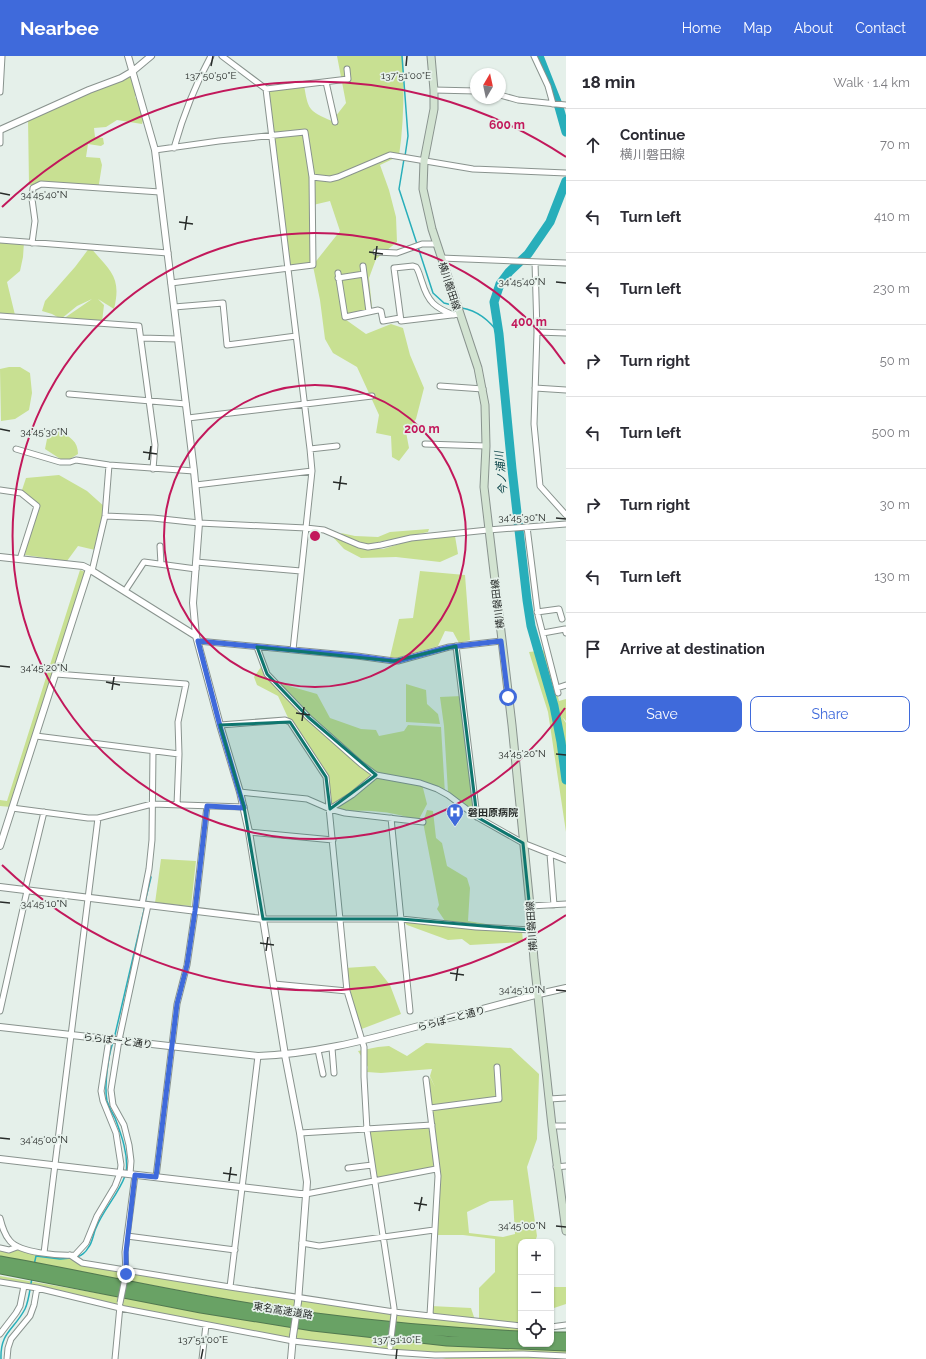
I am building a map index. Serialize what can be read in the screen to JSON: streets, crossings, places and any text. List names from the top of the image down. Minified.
{"streets":{"highway":["東名高速道路"],"main road":["横川磐田線"],"street":["ららぽーと通り"]},"crossings":[["横川磐田線","ららぽーと通り"]],"water":["今ノ浦川"],"places":{"hospital":["磐田原病院"]},"north":"top","page":{"header":"Nearbee","nav":["Home","Map","About","Contact"],"heading":["18 min","Walk · 1.4 km"],"list":[["Continue","横川磐田線","70 m"],["Turn left","410 m"],["Turn left","230 m"],["Turn right","50 m"],["Turn left","500 m"],["Turn right","30 m"],["Turn left","130 m"],"Arrive at destination"],"buttons":["Save","Share"],"map_buttons":["+","−"]},"coordinates":["137°50'50\"E","137°51'00\"E","34°45'40\"N","34°45'30\"N","34°45'20\"N","34°45'10\"N","34°45'00\"N","137°51'10\"E"],"rings":["600 m","400 m","200 m"]}
